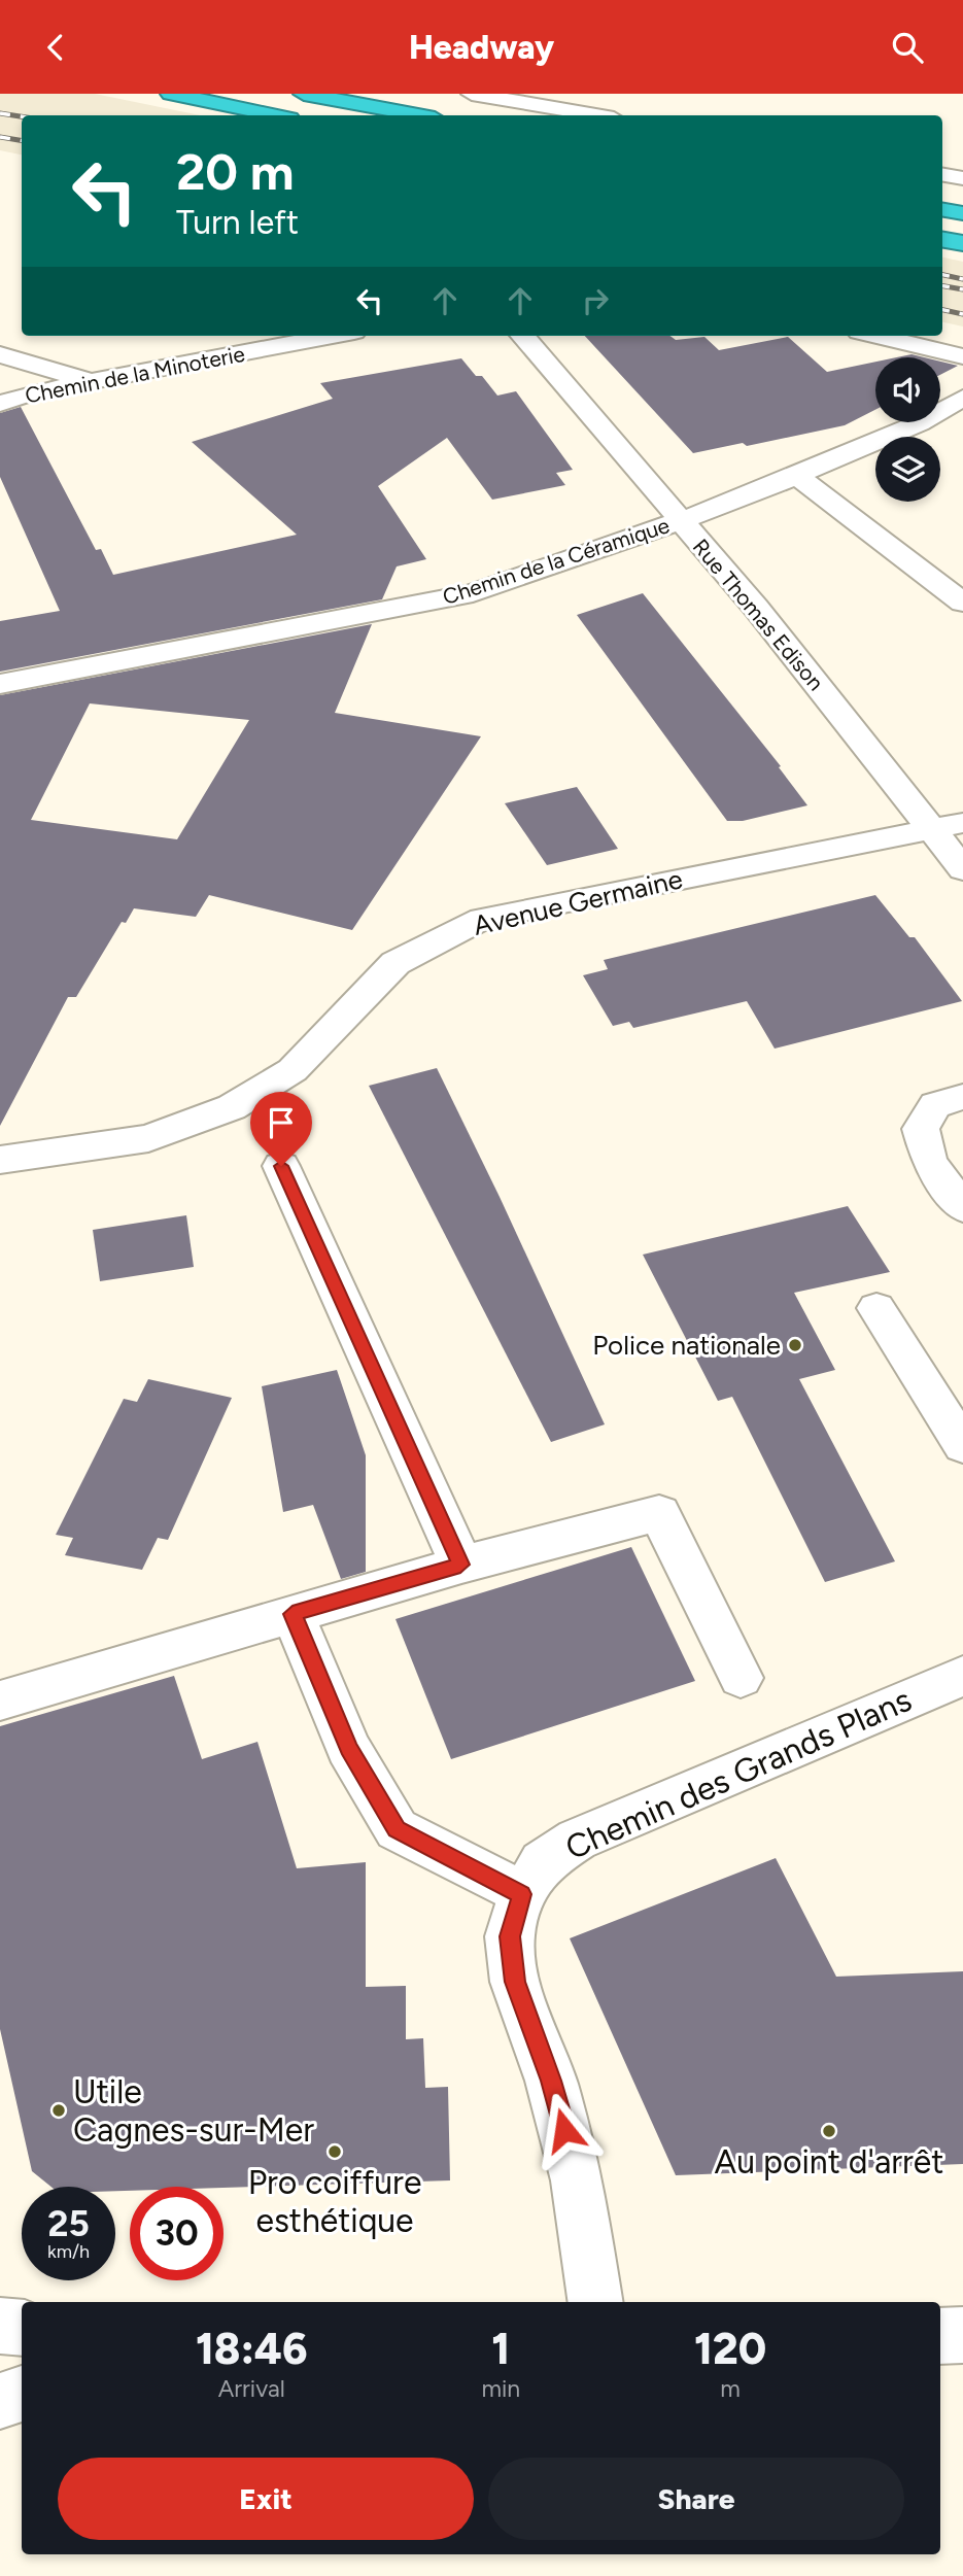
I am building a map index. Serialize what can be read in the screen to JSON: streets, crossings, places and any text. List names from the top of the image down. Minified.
{"streets":{"street":["Chemin de la Minoterie","Chemin de la Céramique","Rue Thomas Edison","Avenue Germaine","Chemin des Grands Plans"]},"crossings":[["Chemin de la Céramique","Rue Thomas Edison"],["Rue Thomas Edison","Avenue Germaine"]],"places":["Police nationale","Utile Cagnes-sur-Mer","Au point d'arrêt","Pro coiffure esthétique"],"page":{"header":"Headway","turn":["20 m","Turn left"],"speed":"25 km/h","limit":"30","eta":["18:46","Arrival","1","min","120","m"],"buttons":["Exit","Share"]}}
